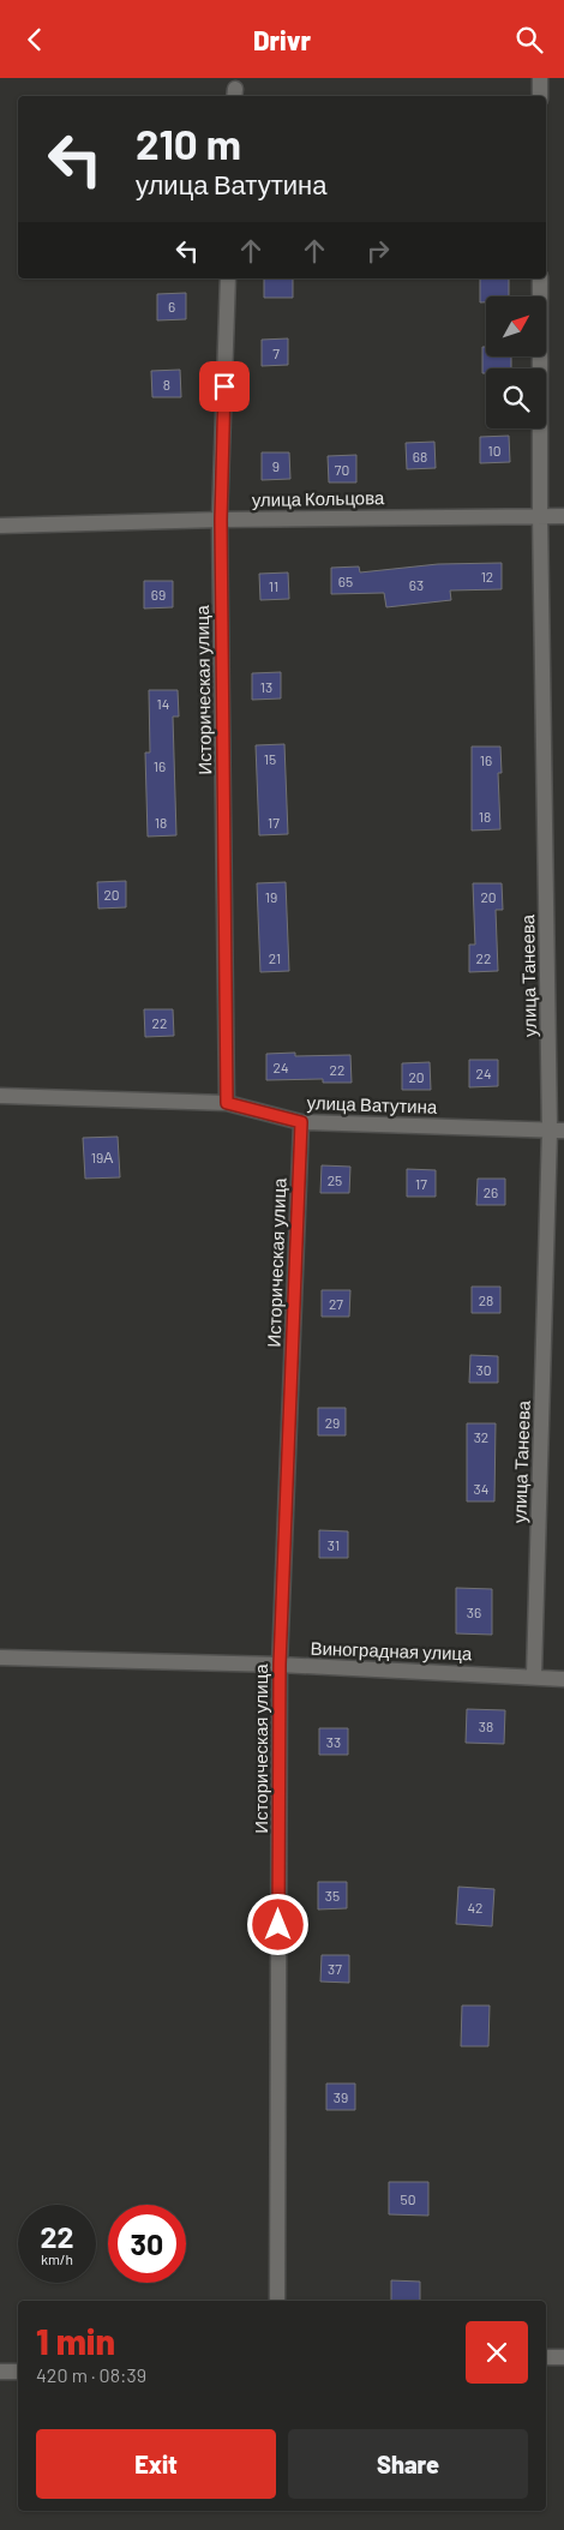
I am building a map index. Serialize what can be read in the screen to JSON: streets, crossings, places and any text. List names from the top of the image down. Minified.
{"streets":{"street":["улица Кольцова","Историческая улица","улица Танеева","улица Ватутина","Виноградная улица"]},"crossings":[["улица Кольцова","Историческая улица"],["улица Кольцова","улица Танеева"],["Историческая улица","улица Ватутина"],["Историческая улица","Виноградная улица"],["улица Танеева","улица Ватутина"],["улица Танеева","Виноградная улица"]],"house_numbers":["6","7","8","10","68","9","70","12","65","63","11","69","13","14","15","16","16","18","18","17","20","19","20","21","22","22","24","22","24","20","19А","25","17","26","28","27","30","29","32","34","31","36","38","33","35","42","37","39","50"],"north":"top right","page":{"header":"Drivr","turn":["210 m","улица Ватутина"],"speed":"22 km/h","limit":"30","heading":["1 min","420 m · 08:39"],"buttons":["Exit","Share"]}}
